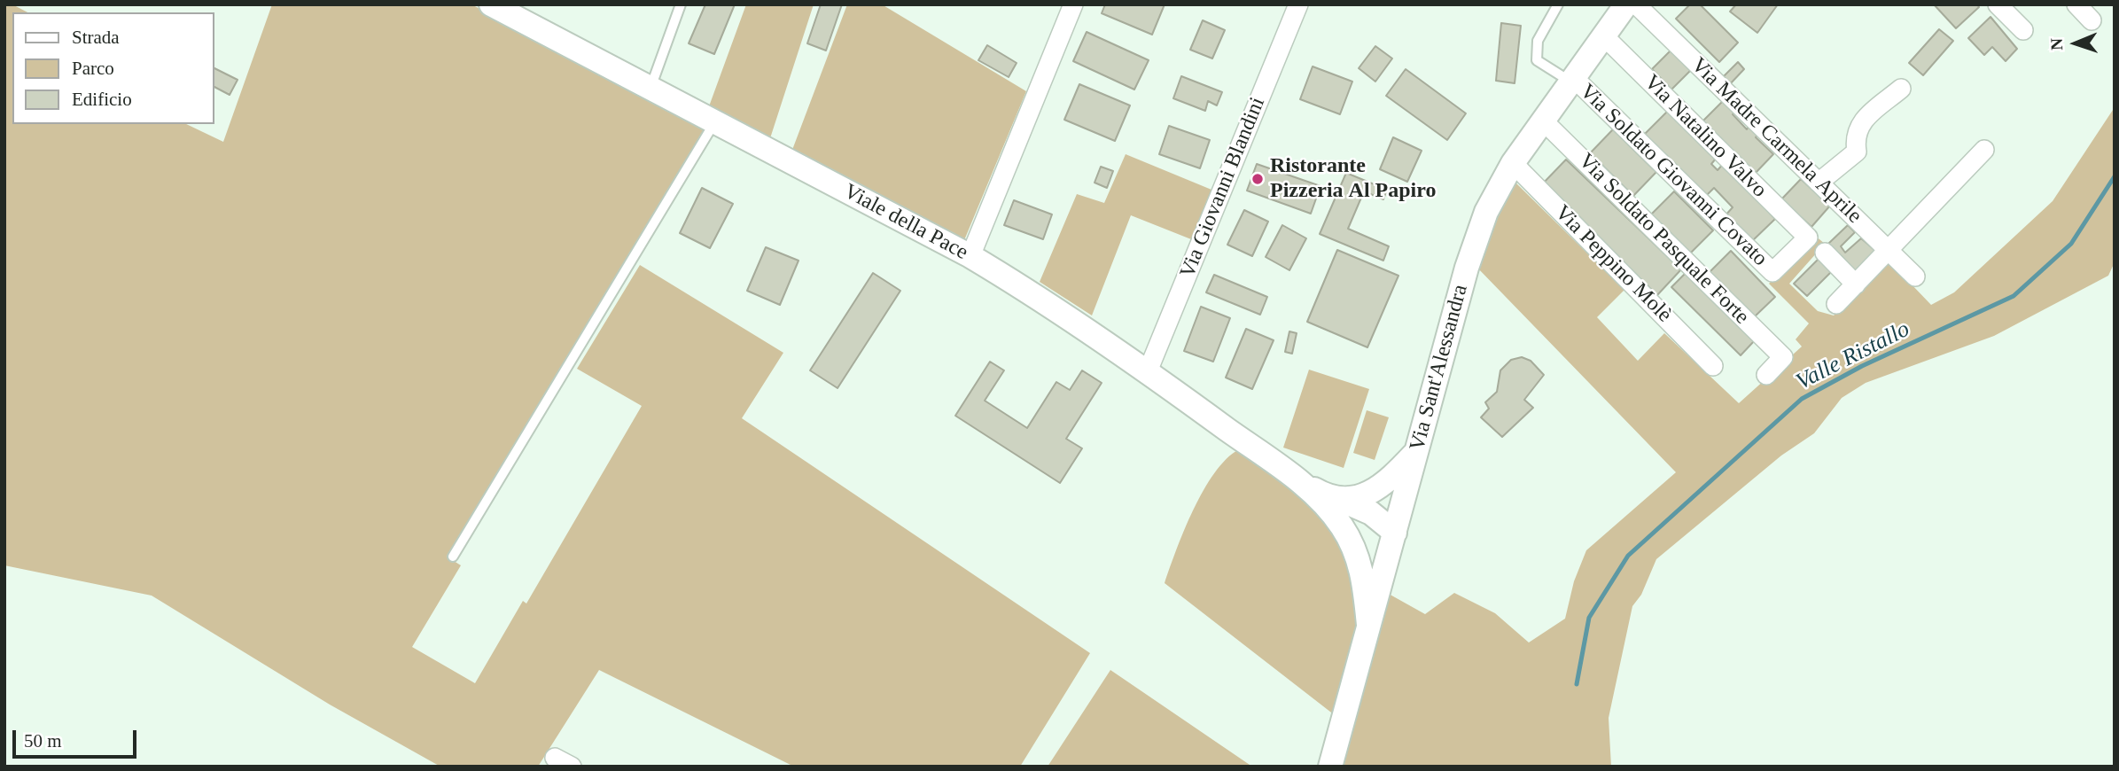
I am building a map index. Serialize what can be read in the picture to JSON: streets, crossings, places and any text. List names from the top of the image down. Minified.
{"streets":{"street":["Via Natalino Valvo","Via Madre Carmela Aprile","Via Soldato Giovanni Covato","Via Giovanni Blandini","Viale della Pace","Via Soldato Pasquale Forte","Via Peppino Molè","Via Sant'Alessandra"]},"crossings":[["Via Natalino Valvo","Via Soldato Giovanni Covato"],["Via Natalino Valvo","Via Sant'Alessandra"],["Via Soldato Giovanni Covato","Via Sant'Alessandra"],["Via Giovanni Blandini","Viale della Pace"],["Via Soldato Pasquale Forte","Via Sant'Alessandra"],["Via Peppino Molè","Via Sant'Alessandra"]],"water":["Valle Ristallo"],"places":["Ristorante Pizzeria Al Papiro"],"legend":["Strada","Parco","Edificio"],"scale_bar":"50 m","north":"left"}
